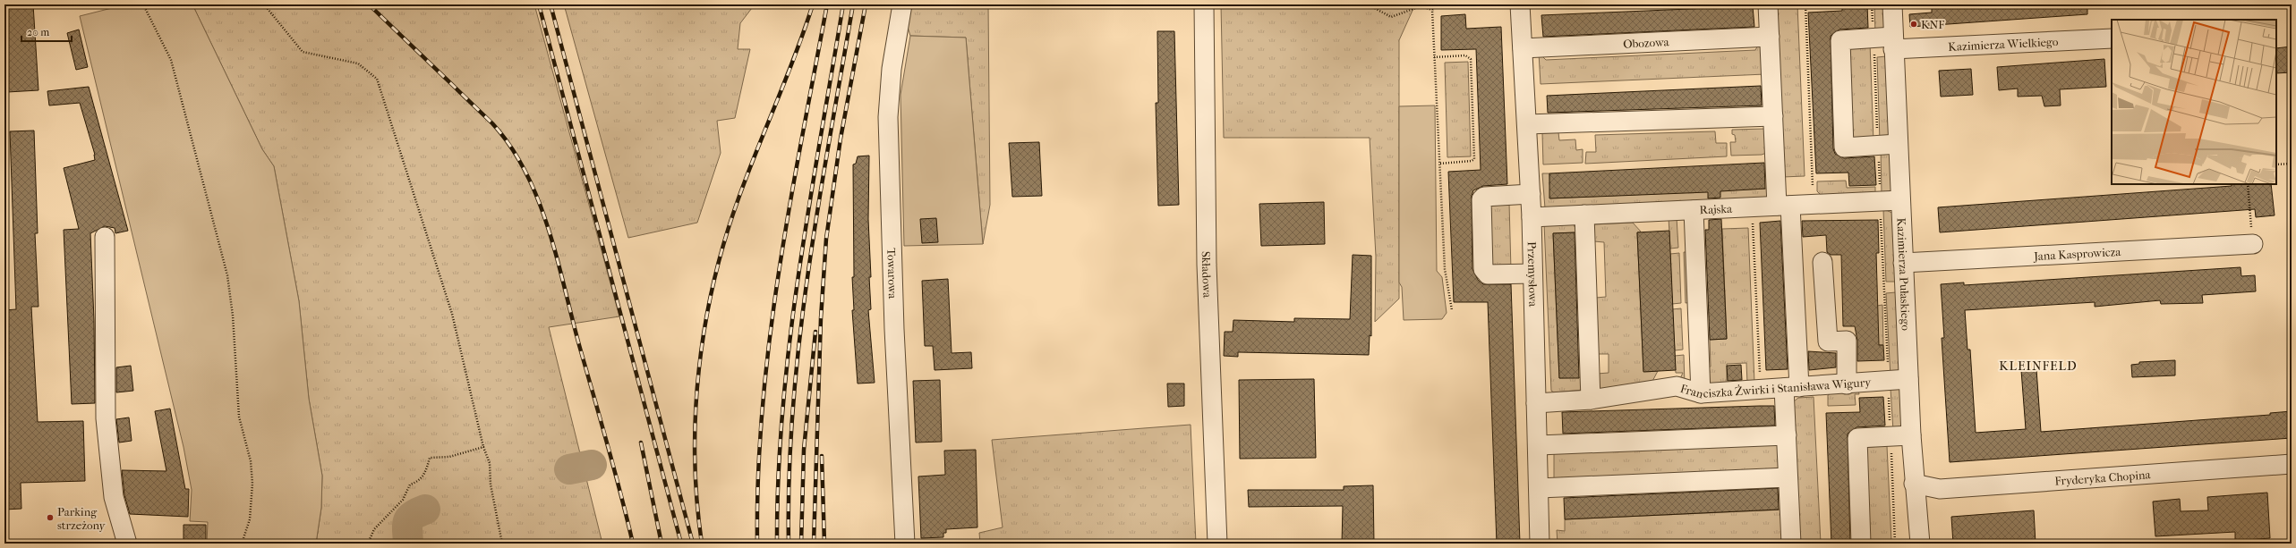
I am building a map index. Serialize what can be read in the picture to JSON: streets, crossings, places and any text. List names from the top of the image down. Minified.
{"streets":{"street":["Obozowa","Kazimierza Wielkiego","Rajska","Jana Kasprowicza","Towarowa","Przemysłowa","Składowa","Kazimierza Pułaskiego","Franciszka Żwirki i Stanisława Wigury","Fryderyka Chopina"]},"crossings":[["Obozowa","Przemysłowa"],["Kazimierza Wielkiego","Kazimierza Pułaskiego"],["Rajska","Przemysłowa"],["Rajska","Kazimierza Pułaskiego"],["Jana Kasprowicza","Kazimierza Pułaskiego"],["Przemysłowa","Franciszka Żwirki i Stanisława Wigury"],["Kazimierza Pułaskiego","Franciszka Żwirki i Stanisława Wigury"],["Kazimierza Pułaskiego","Fryderyka Chopina"]],"districts":["KLEINFELD"],"places":["KNF","Parking strzeżony"],"scale_bar":"20 m"}
